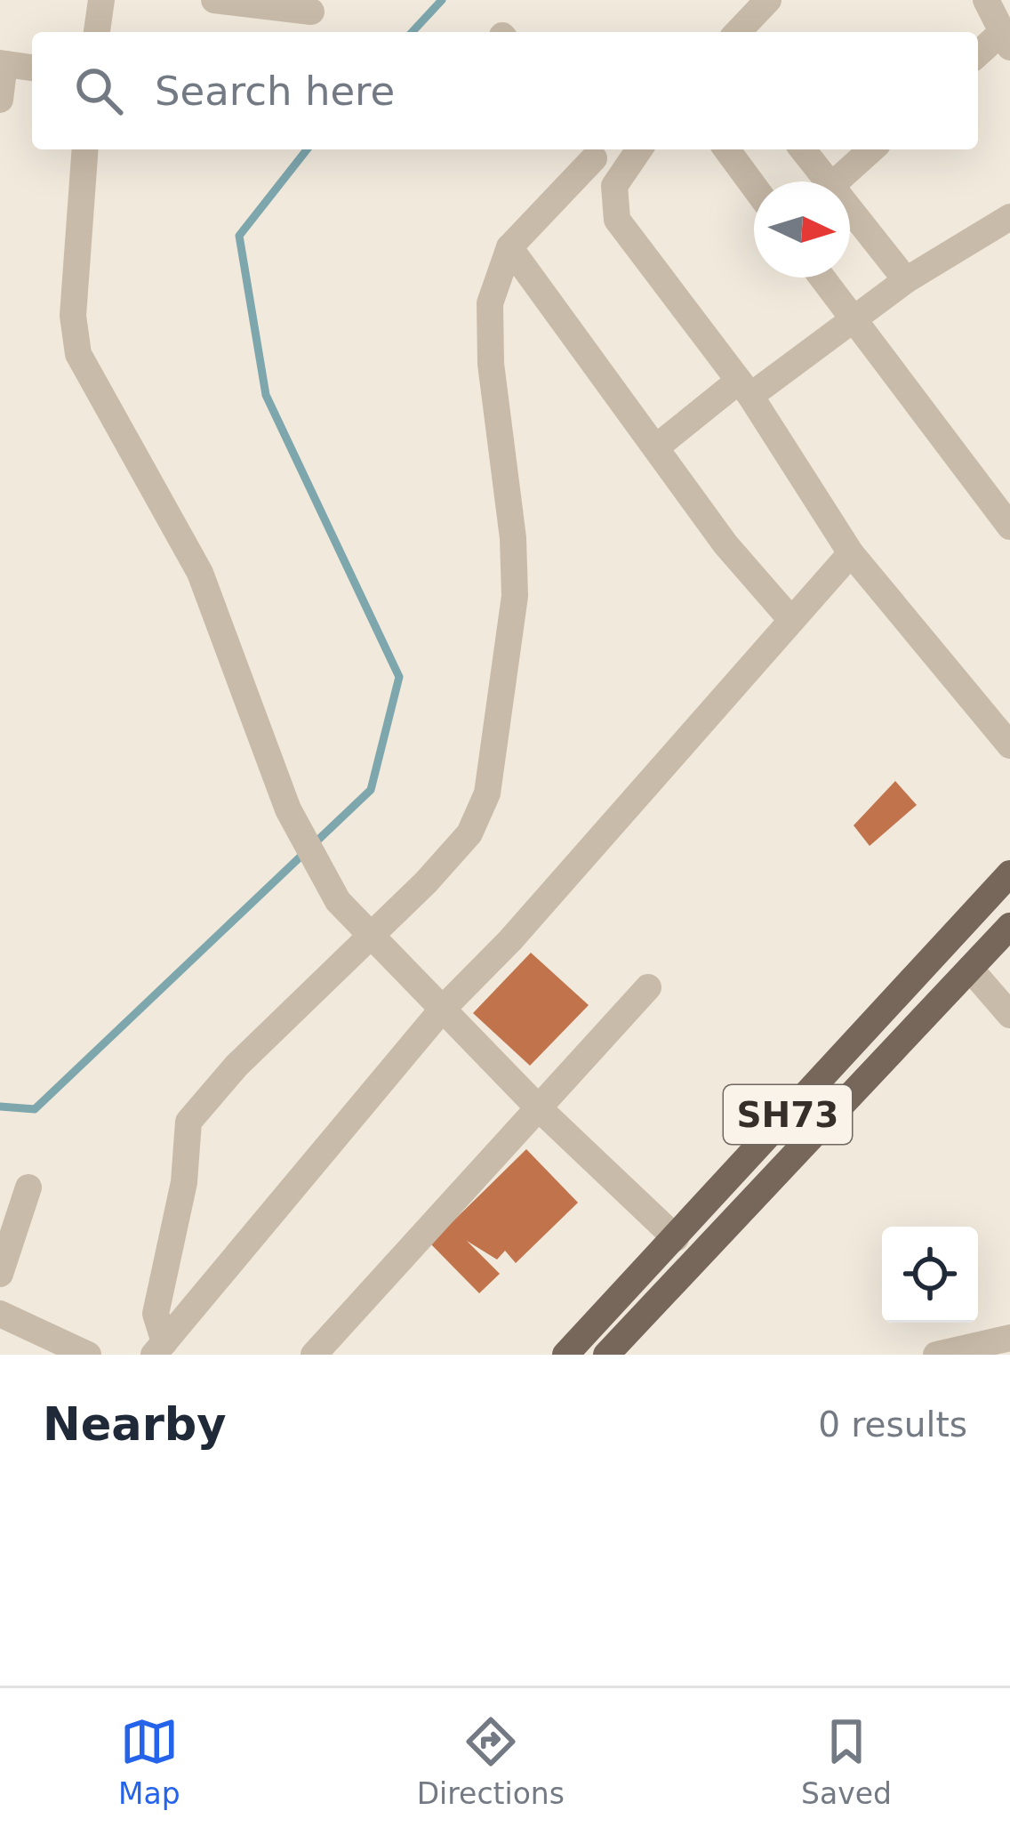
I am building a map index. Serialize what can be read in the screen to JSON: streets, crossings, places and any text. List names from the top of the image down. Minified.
{"streets":{"main road":["SH73"]},"north":"right","page":{"search":"Search here","heading":["Nearby","0 results"],"nav":["Map","Directions","Saved"]}}
